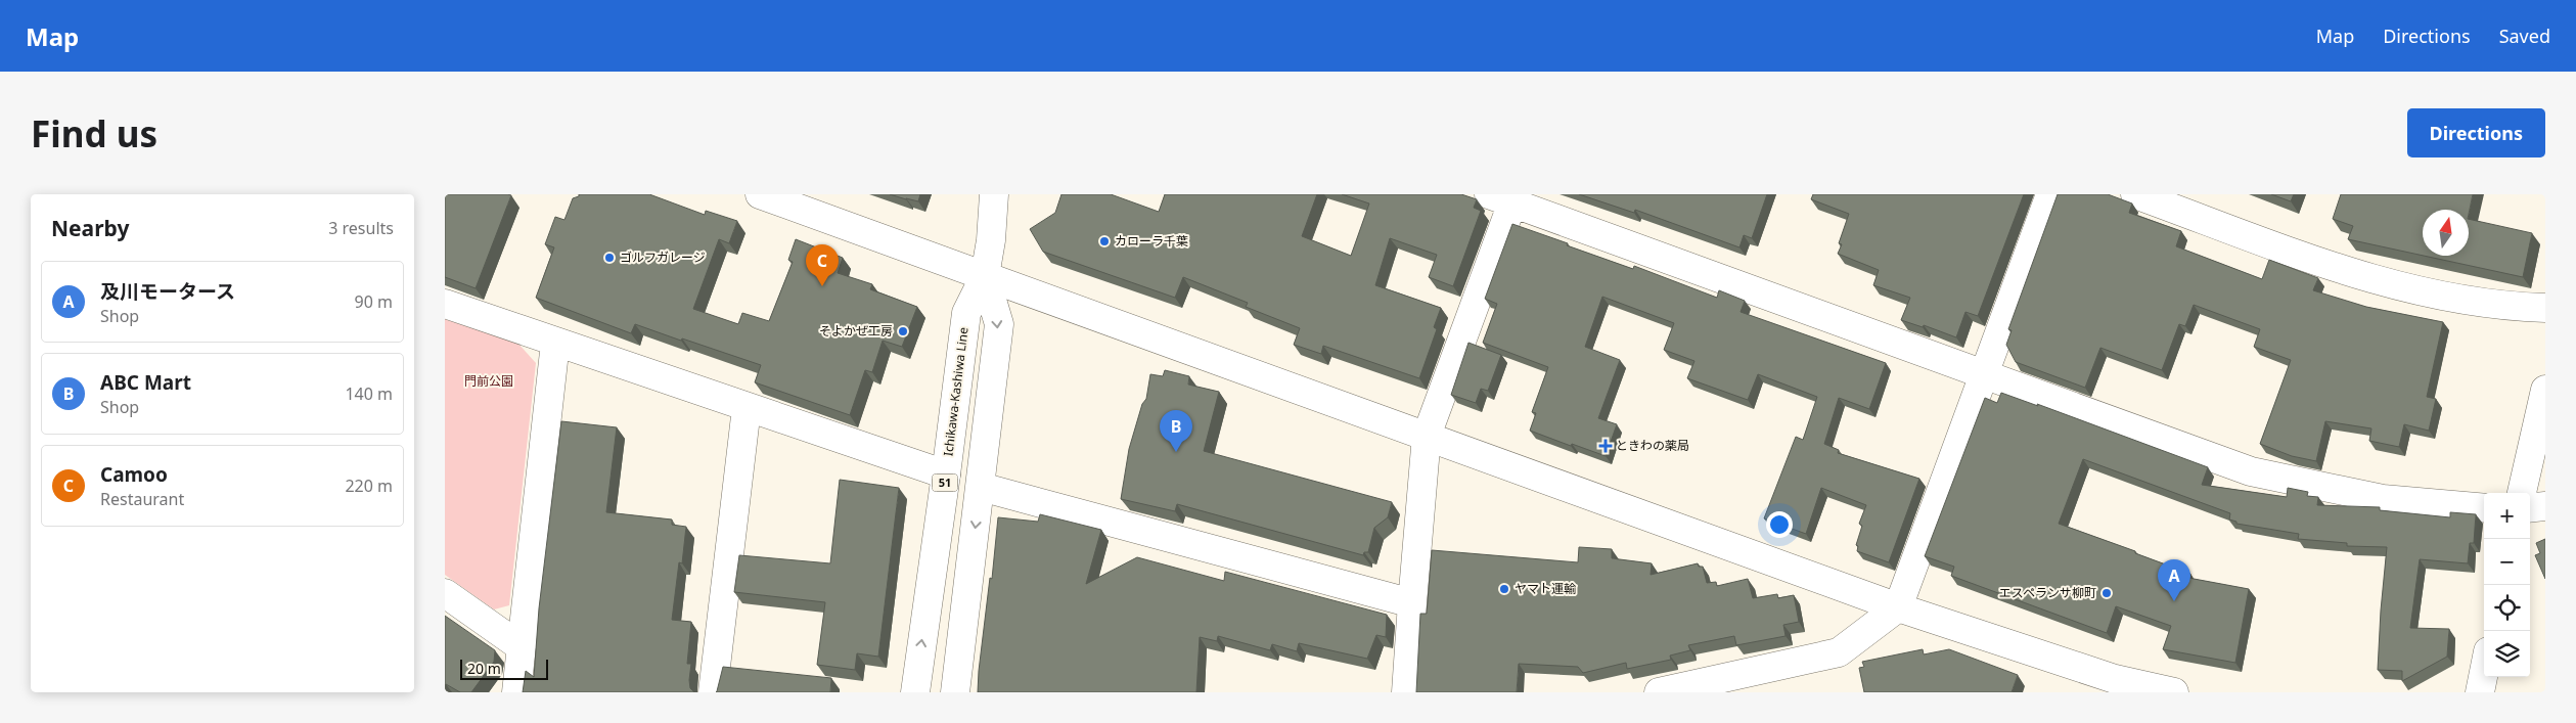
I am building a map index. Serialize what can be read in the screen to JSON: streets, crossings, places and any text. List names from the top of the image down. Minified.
{"streets":{"street":["Ichikawa-Kashiwa Line","51"]},"parks":["門前公園"],"places":{"other":["カローラ千葉","ゴルフガレージ","そよかぜ工房","ヤマト運輸","エスペランサ柳町"],"health":["ときわの薬局"]},"scale_bar":"20 m","north":"top","page":{"header":"Map","nav":["Map","Directions","Saved"],"buttons":"Directions","title":"Find us","heading":["Nearby","3 results"],"pins":["C","B","A"],"list":[{"mark":"A","name":"及川モータース","note":"Shop","value":"90 m"},{"mark":"B","name":"ABC Mart","note":"Shop","value":"140 m"},{"mark":"C","name":"Camoo","note":"Restaurant","value":"220 m"}],"map_buttons":["+","−"],"scale":"20 m"}}
